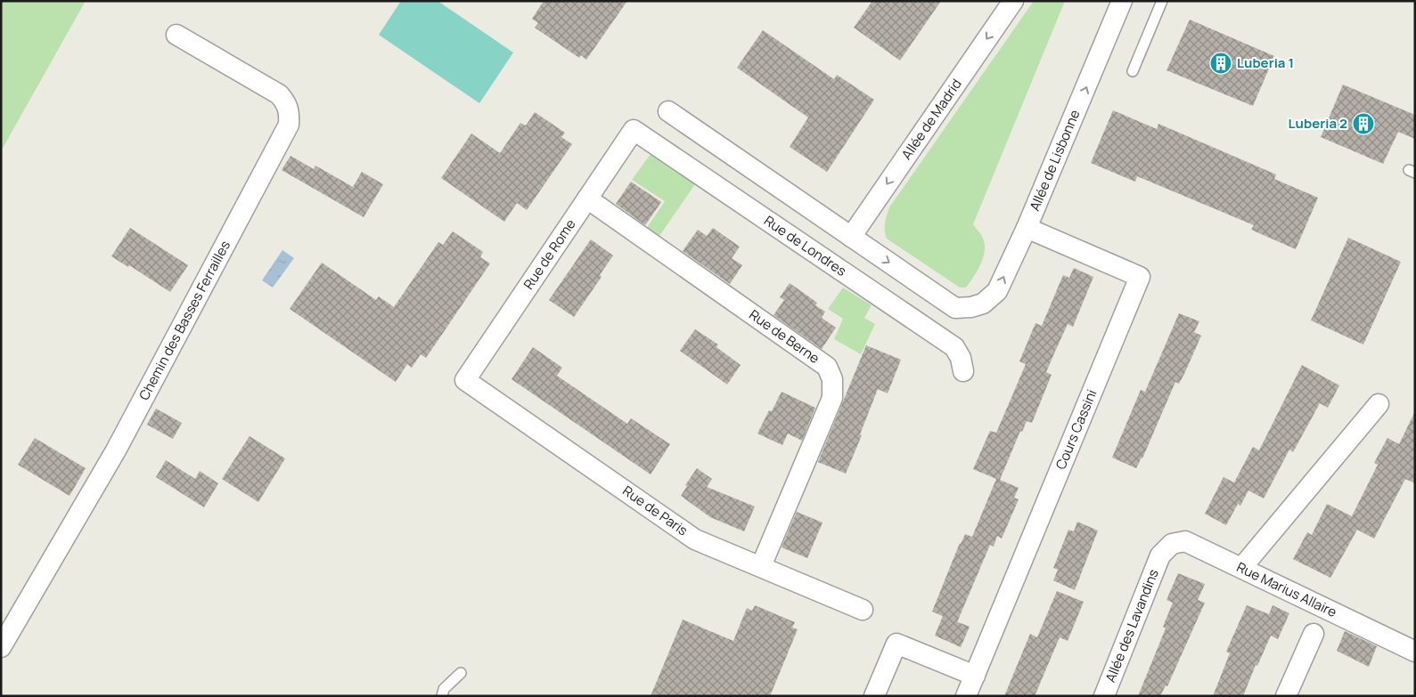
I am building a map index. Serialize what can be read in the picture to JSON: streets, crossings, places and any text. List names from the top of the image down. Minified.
{"streets":{"street":["Allée de Madrid","Allée de Lisbonne","Rue de Londres","Rue de Rome","Chemin des Basses Ferrailles","Rue de Berne","Cours Cassini","Rue de Paris","Rue Marius Allaire","Allée des Lavandins"]},"crossings":[["Allée de Madrid","Allée de Lisbonne"],["Allée de Lisbonne","Cours Cassini"],["Rue de Londres","Rue de Rome"],["Rue de Rome","Rue de Berne"],["Rue de Rome","Rue de Paris"],["Rue de Berne","Rue de Paris"],["Rue Marius Allaire","Allée des Lavandins"]],"one_way":["Allée de Madrid"],"places":{"building":["Luberia 1","Luberia 2"]}}
